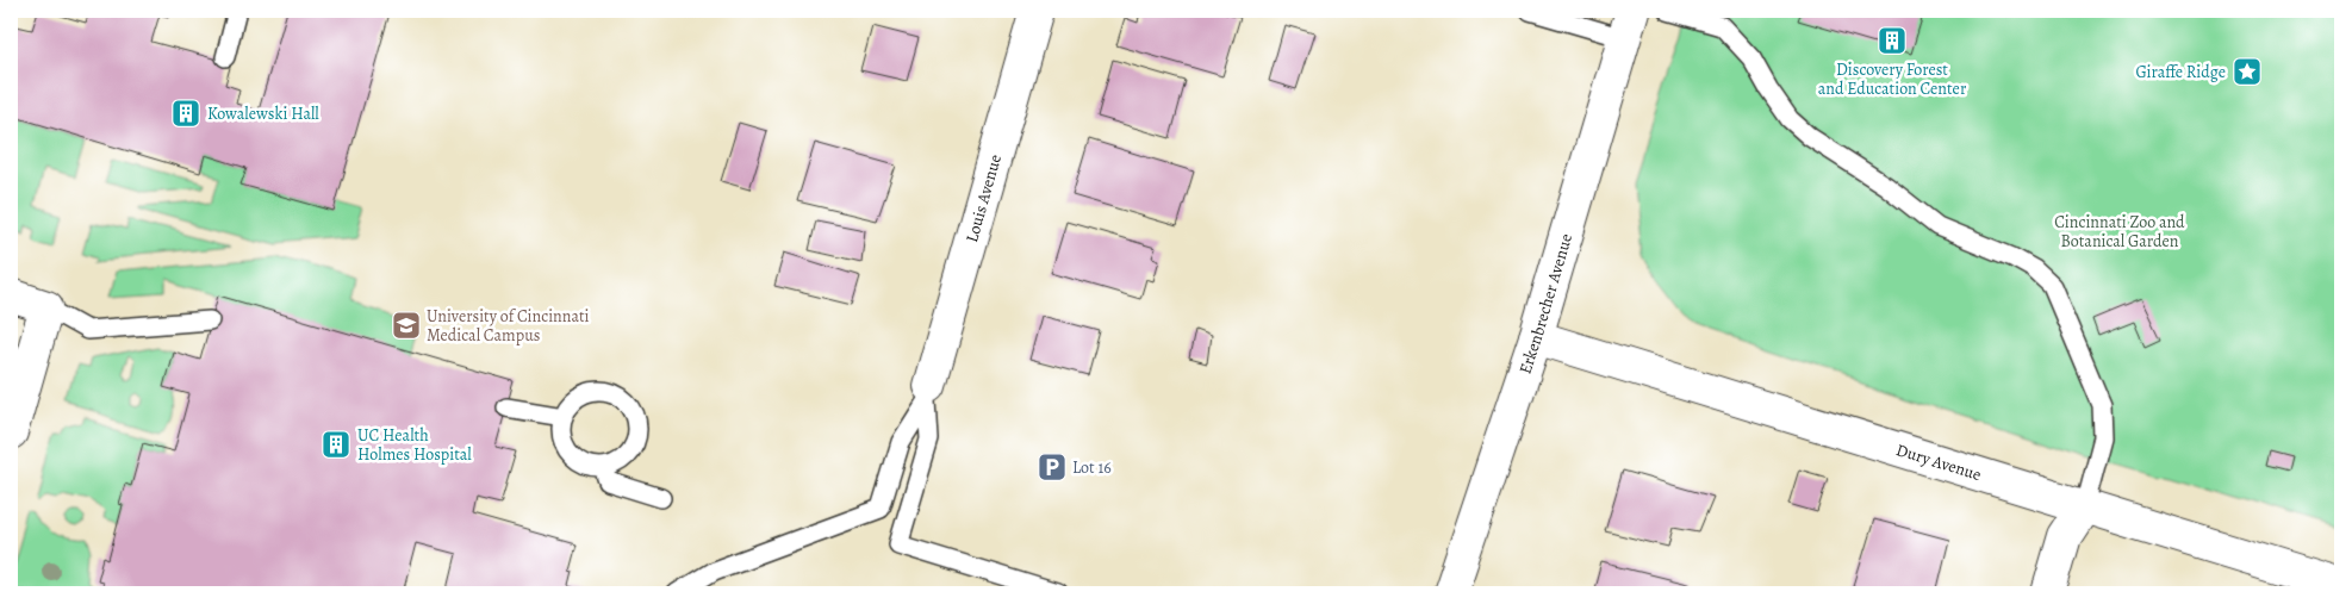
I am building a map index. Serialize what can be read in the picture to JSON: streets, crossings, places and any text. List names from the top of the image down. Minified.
{"streets":{"street":["Louis Avenue","Erkenbrecher Avenue","Dury Avenue"]},"crossings":[["Erkenbrecher Avenue","Dury Avenue"]],"parks":["Cincinnati Zoo and Botanical Garden"],"places":{"building":["Discovery Forest and Education Center","Kowalewski Hall","UC Health Holmes Hospital"],"place":["Giraffe Ridge"],"school or university":["University of Cincinnati Medical Campus"],"parking":["Lot 16"]}}
